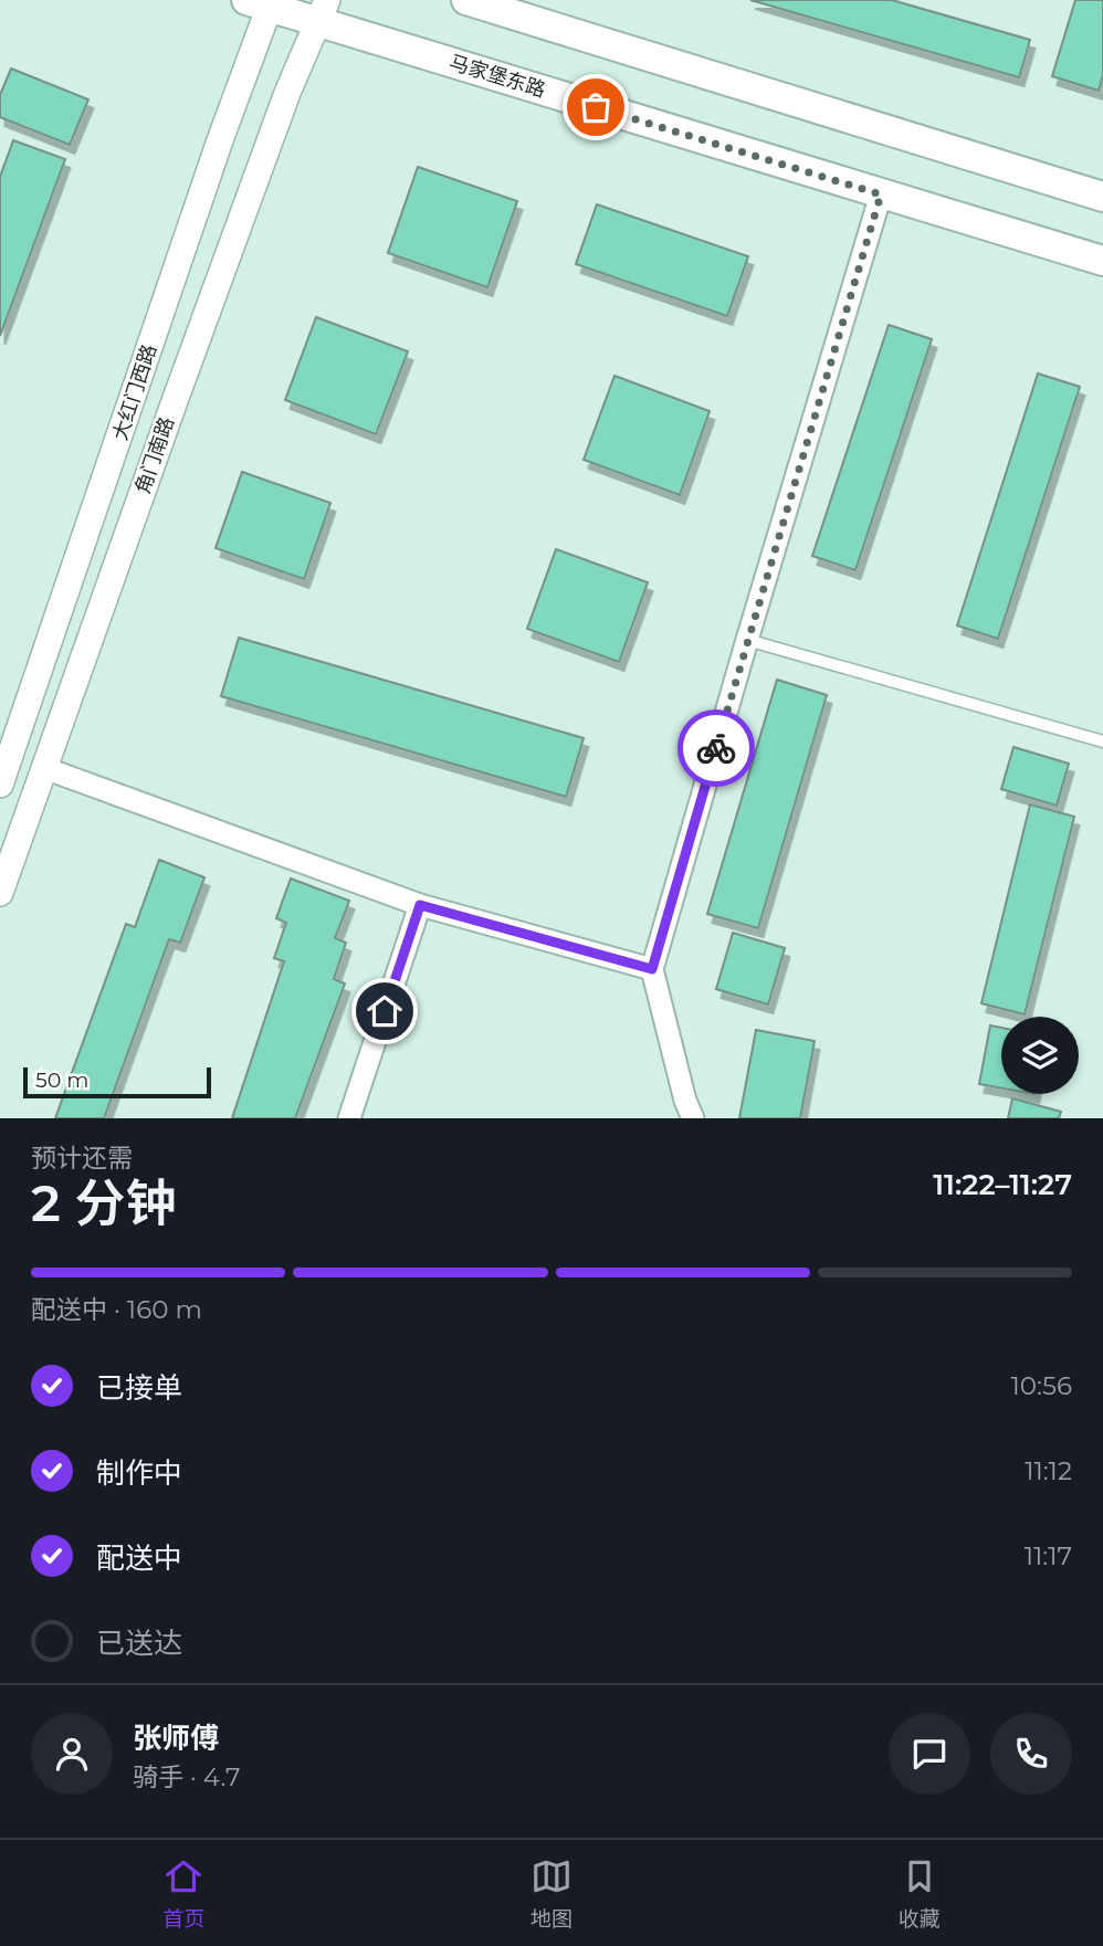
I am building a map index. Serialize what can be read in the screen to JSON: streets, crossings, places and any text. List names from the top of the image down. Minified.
{"streets":{"main road":["马家堡东路"],"street":["大红门西路","角门南路"]},"crossings":[["马家堡东路","大红门西路"],["马家堡东路","角门南路"]],"scale_bar":"50 m","page":{"scale":"50 m","heading":["2 分钟","预计还需","11:22–11:27"],"panel":["张师傅","骑手 · 4.7"],"bar":"配送中 · 160 m","list":[["已接单","10:56"],["制作中","11:12"],["配送中","11:17"],"已送达"],"tabs":["首页","地图","收藏"]}}
